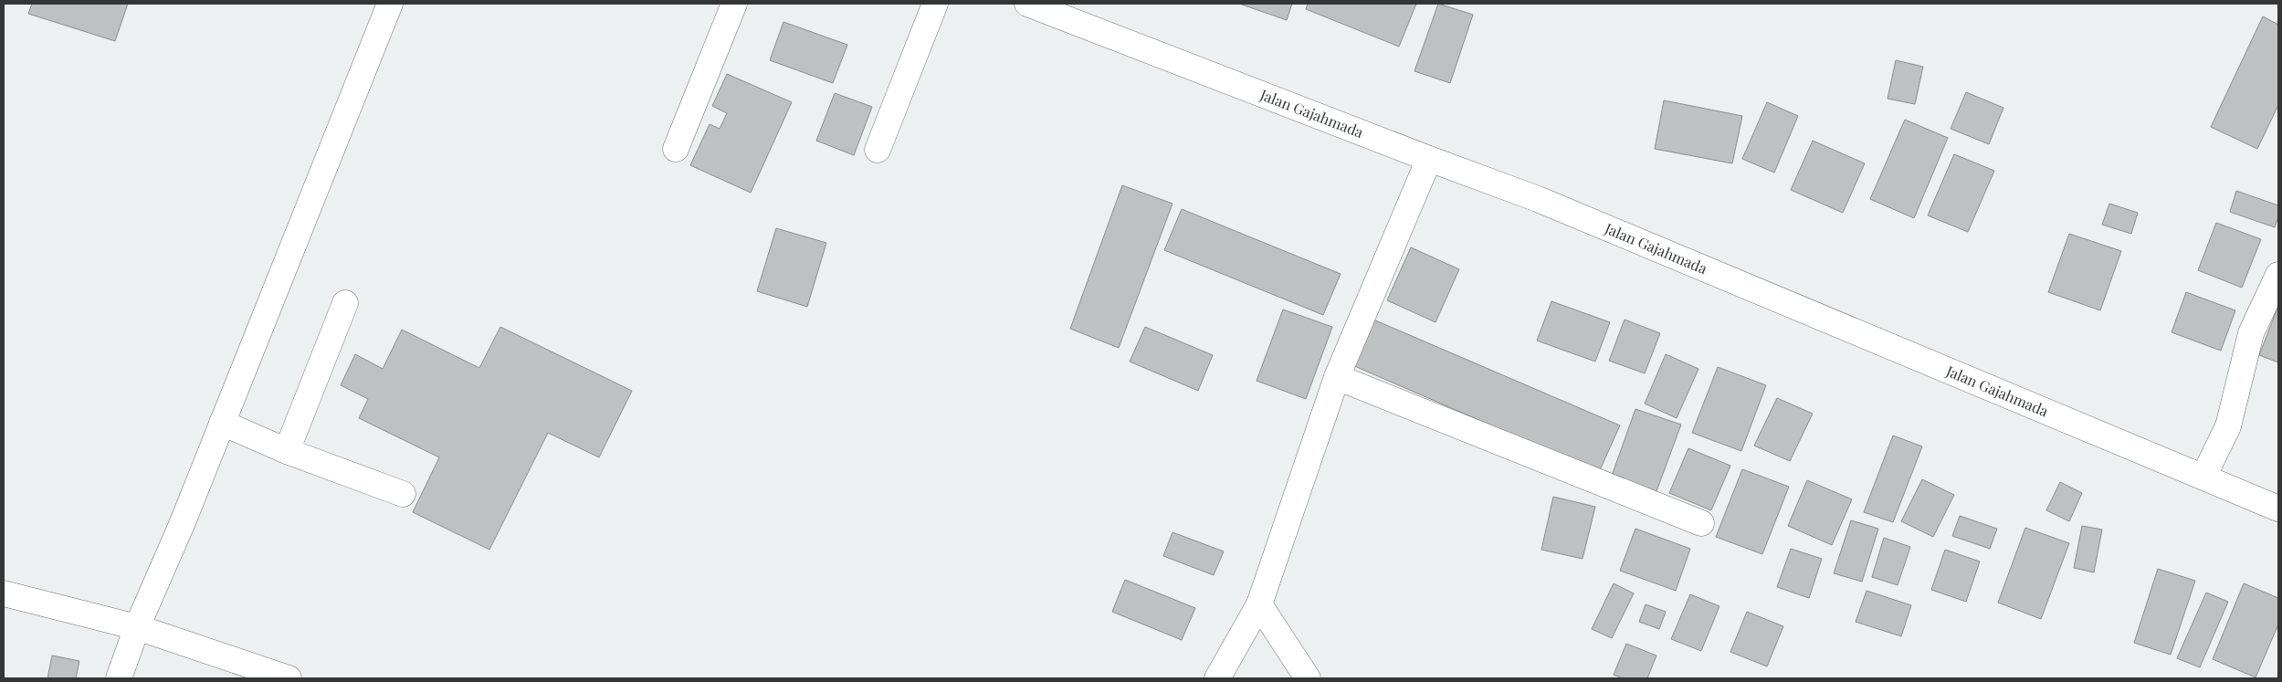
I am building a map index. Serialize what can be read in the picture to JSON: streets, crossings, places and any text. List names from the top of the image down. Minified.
{"streets":{"street":["Jalan Gajahmada"]}}
